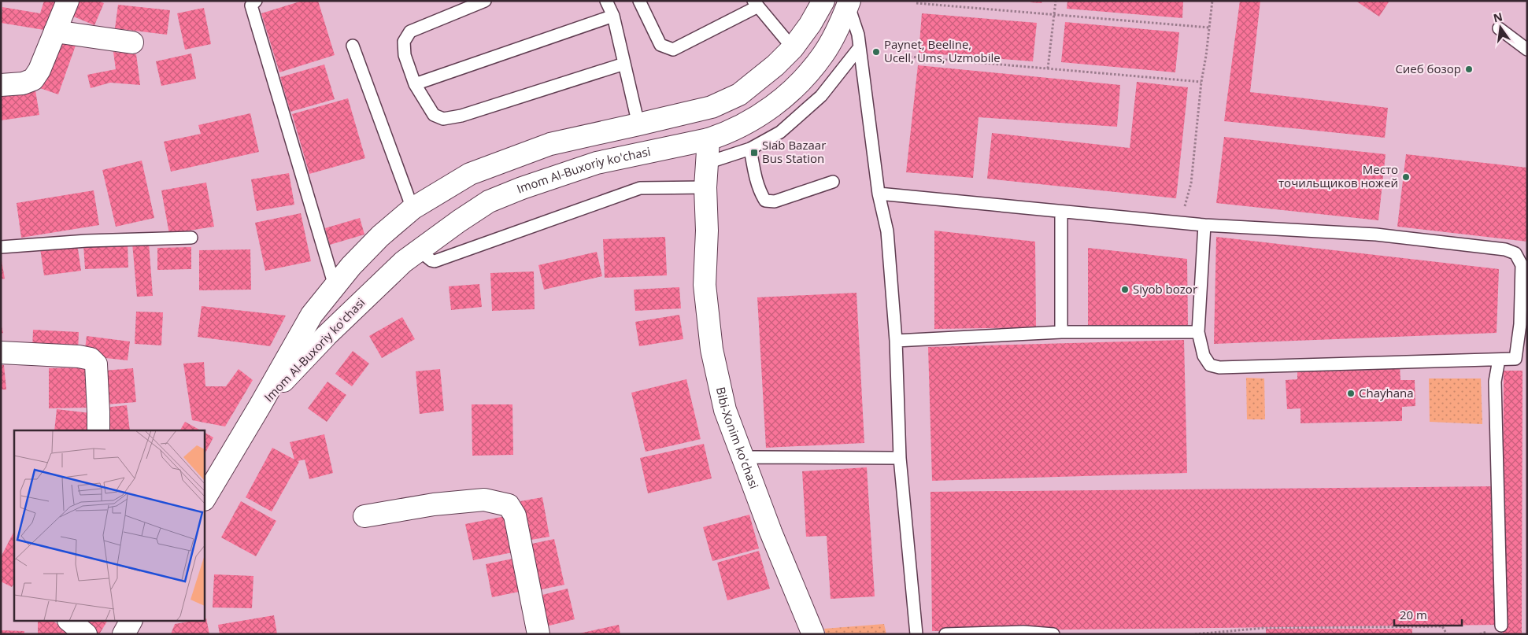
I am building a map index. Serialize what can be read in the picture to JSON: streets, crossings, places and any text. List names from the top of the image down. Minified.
{"streets":{"main road":["Imom Al-Buxoriy ko'chasi","Bibi-Xonim ko'chasi"]},"crossings":[["Imom Al-Buxoriy ko'chasi","Bibi-Xonim ko'chasi"]],"places":{"other":["Paynet, Beeline, Ucell, Ums, Uzmobile","Сиеб бозор","Место точильщиков ножей","Siyob bozor","Chayhana"],"transit":["Siab Bazaar Bus Station"]},"scale_bar":"20 m","north":"top"}
